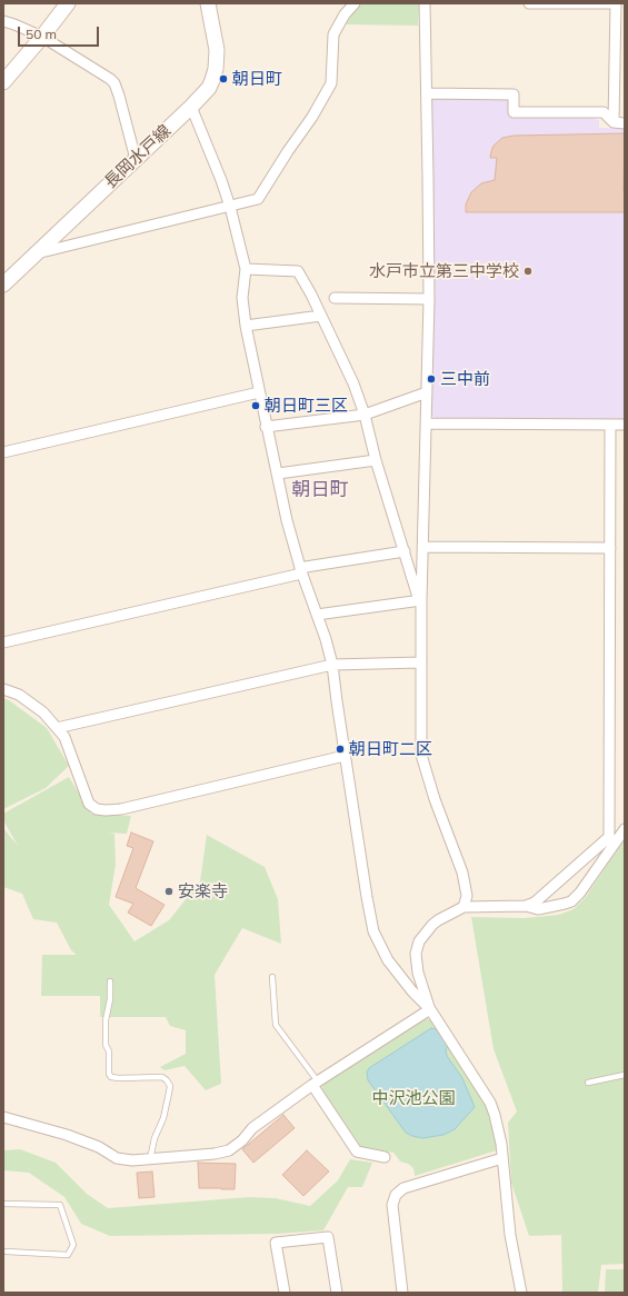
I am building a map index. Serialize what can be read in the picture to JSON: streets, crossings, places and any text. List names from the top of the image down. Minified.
{"streets":{"main road":["長岡水戸線"]},"districts":["朝日町"],"parks":["中沢池公園"],"places":["朝日町","水戸市立第三中学校","三中前","朝日町三区","朝日町二区","安楽寺"],"scale_bar":"50 m"}
